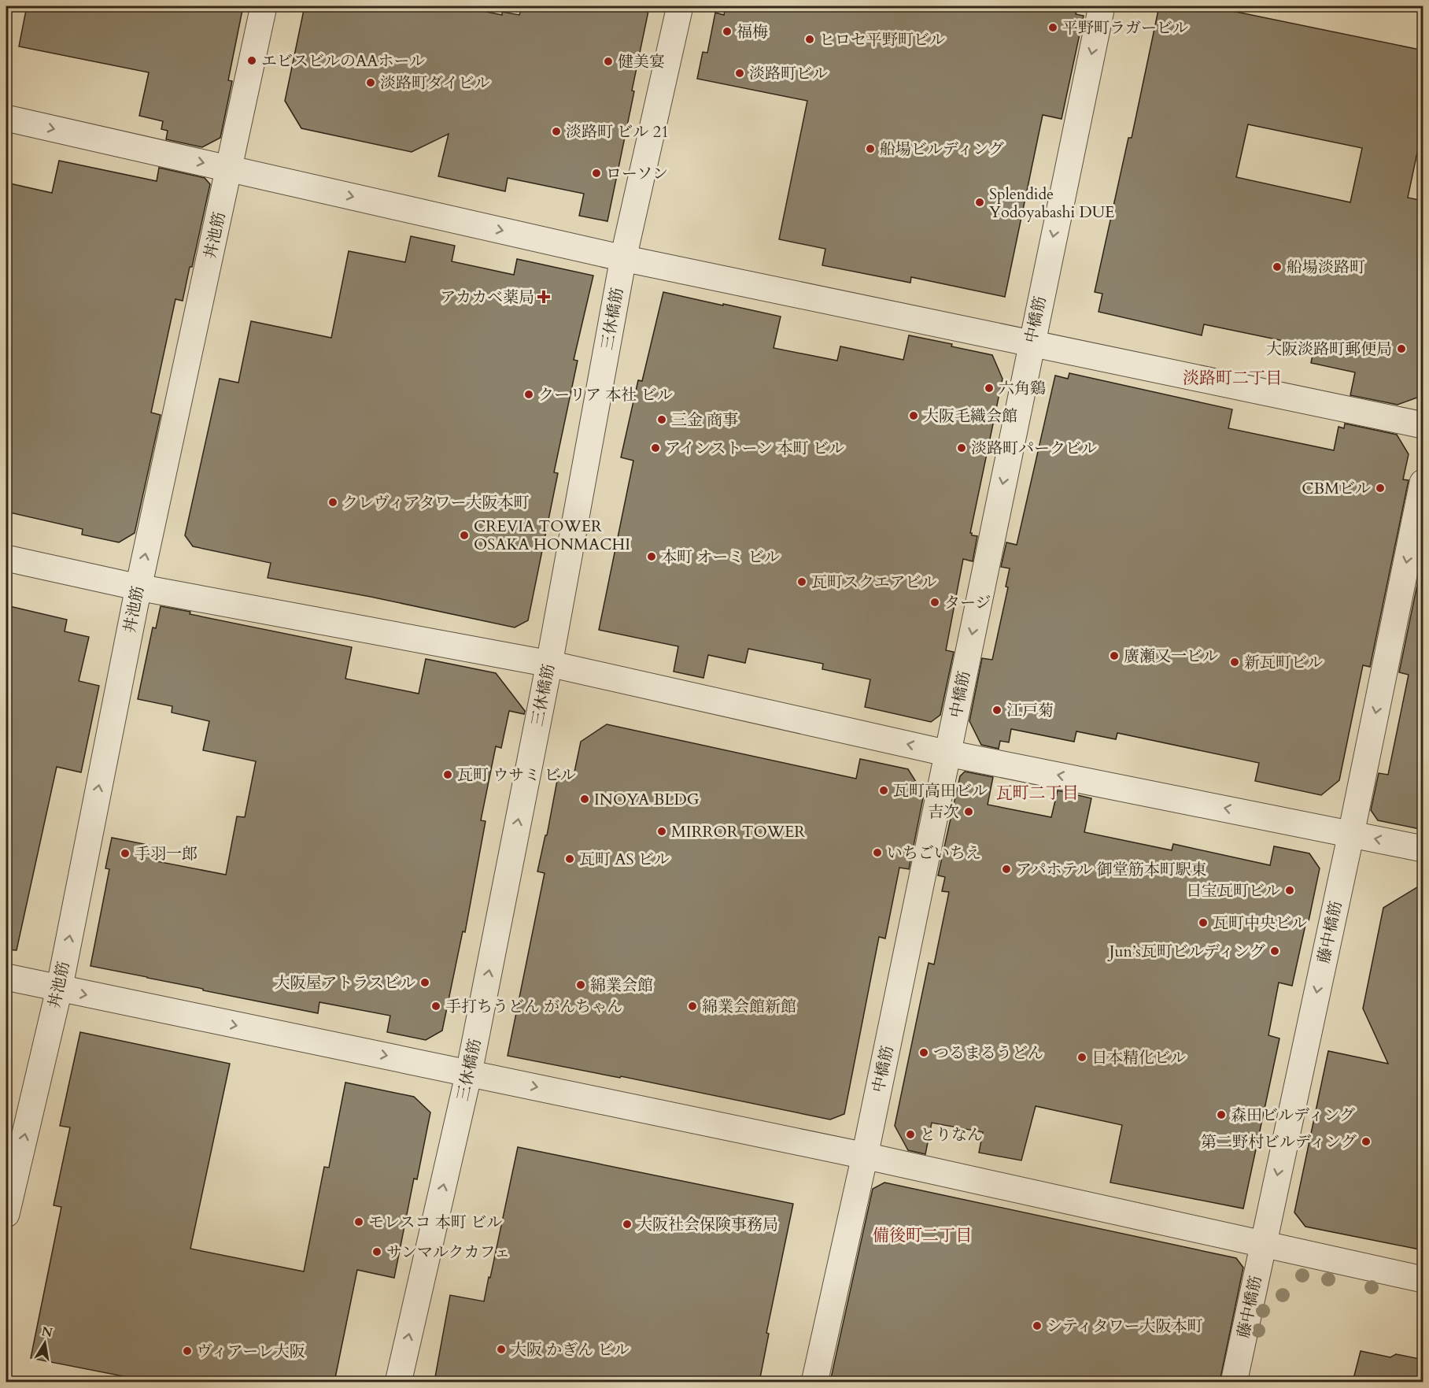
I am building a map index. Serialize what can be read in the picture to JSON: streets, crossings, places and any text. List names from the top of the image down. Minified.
{"streets":{"street":["丼池筋","三休橋筋","中橋筋","藤中橋筋"]},"one_way":["丼池筋","三休橋筋","中橋筋","藤中橋筋"],"districts":["淡路町二丁目","瓦町二丁目","備後町二丁目"],"places":{"other":["平野町ラガービル","福梅","ヒロセ平野町ビル","エビスビルのAAホール","健美宴","淡路町ビル","淡路町ダイビル","淡路町 ビル 21","船場ビルディング","ローソン","Splendide Yodoyabashi DUE","船場淡路町","大阪淡路町郵便局","六角鷄","クーリア 本社 ビル","大阪毛織会館","三金 商事","アインストーン 本町 ビル","淡路町パークビル","CBMビル","クレヴィアタワー大阪本町","CREVIA TOWER OSAKA HONMACHI","本町 オーミ ビル","瓦町スクエアビル","タージ","廣瀬又一ビル","新瓦町ビル","江戸菊","瓦町 ウサミ ビル","瓦町高田ビル","INOYA BLDG","吉次","MIRROR TOWER","いちごいちえ","手羽一郎","瓦町 AS ビル","アパホテル 御堂筋本町駅東","日宝瓦町ビル","瓦町中央ビル","Jun’s瓦町ビルディング","大阪屋アトラスビル","綿業会館","手打ちうどん がんちゃん","綿業会館新館","つるまるうどん","日本精化ビル","森田ビルディング","とりなん","第二野村ビルディング","モレスコ 本町 ビル","大阪社会保険事務局","サンマルクカフェ","シティタワー大阪本町","大阪 かぎん ビル","ヴィアーレ大阪"],"health":["アカカベ薬局"]},"north":"top"}
